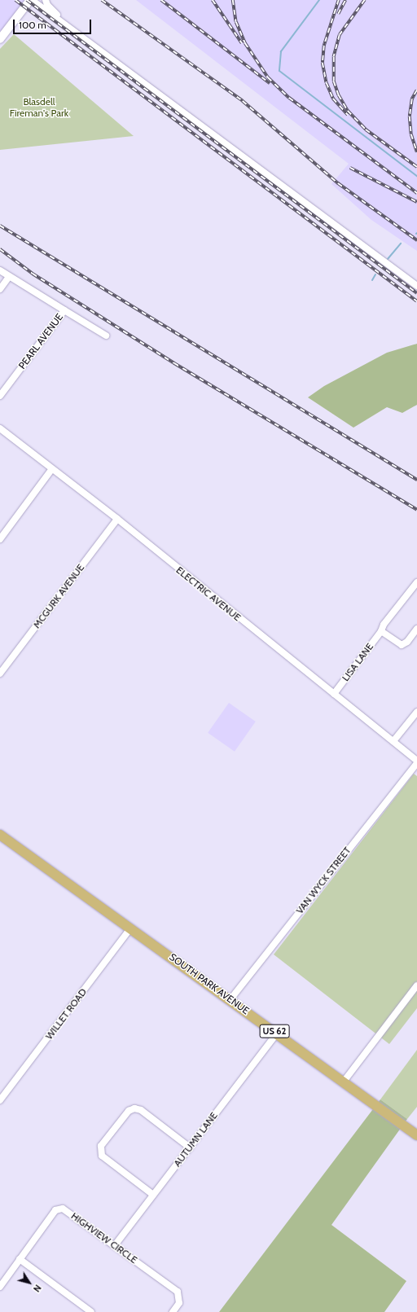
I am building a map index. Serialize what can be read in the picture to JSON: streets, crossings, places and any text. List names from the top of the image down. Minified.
{"streets":{"main road":["SOUTH PARK AVENUE","US 62"],"street":["PEARL AVENUE","ELECTRIC AVENUE","MCGURK AVENUE","LISA LANE","VAN WYCK STREET","WILLET ROAD","AUTUMN LANE","HIGHVIEW CIRCLE"]},"crossings":[["ELECTRIC AVENUE","MCGURK AVENUE"],["ELECTRIC AVENUE","LISA LANE"],["ELECTRIC AVENUE","VAN WYCK STREET"],["VAN WYCK STREET","SOUTH PARK AVENUE"],["SOUTH PARK AVENUE","WILLET ROAD"],["SOUTH PARK AVENUE","AUTUMN LANE"],["AUTUMN LANE","HIGHVIEW CIRCLE"]],"parks":["Blasdell Fireman's Park"],"scale_bar":"100 m","north":"bottom right"}
